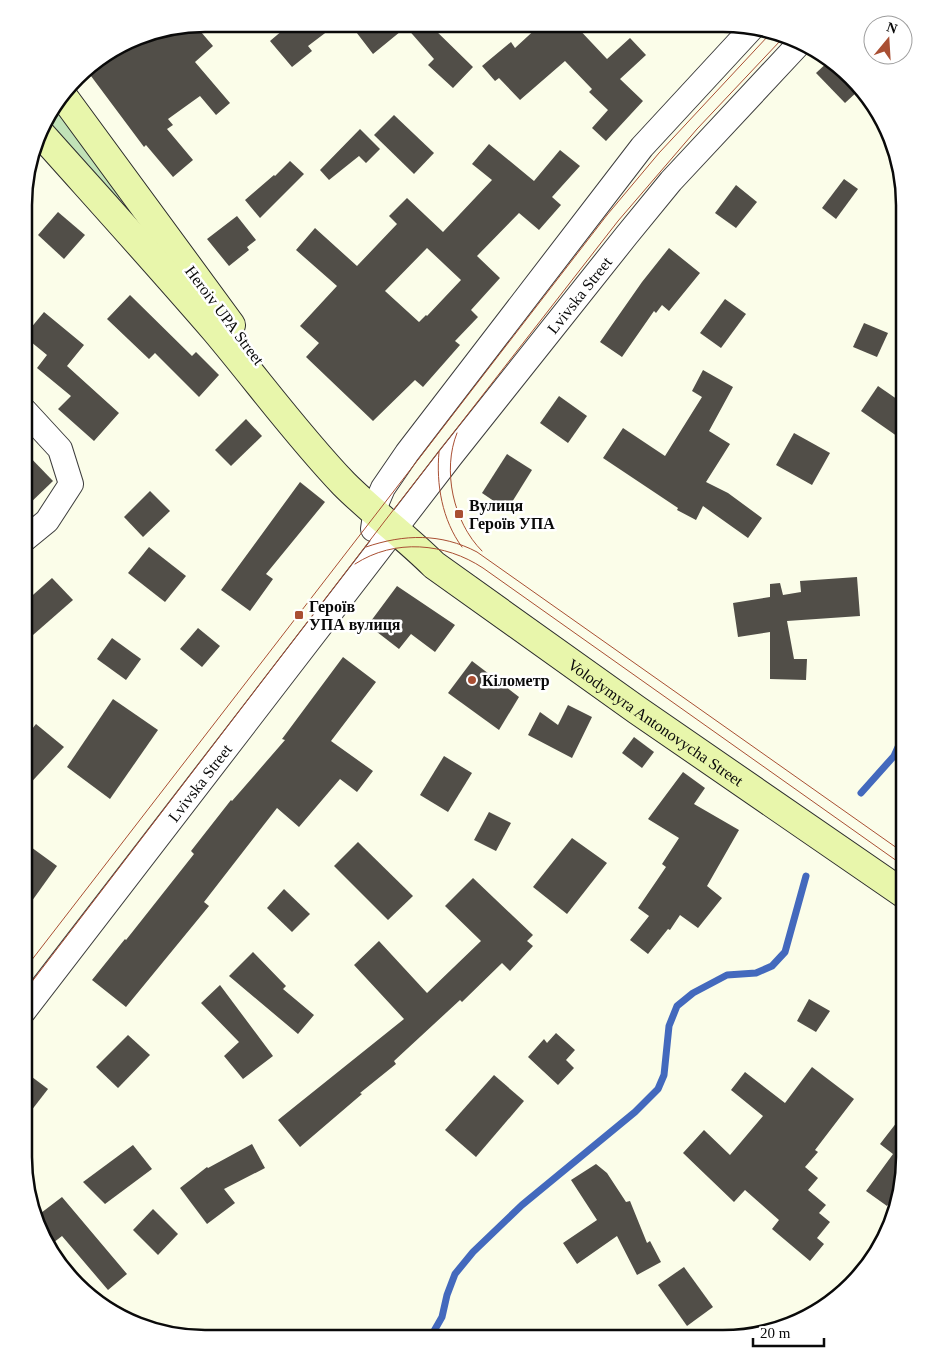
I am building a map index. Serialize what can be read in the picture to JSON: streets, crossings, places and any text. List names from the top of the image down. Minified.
{"streets":{"street":["Lvivska Street","Heroiv UPA Street","Volodymyra Antonovycha Street"]},"crossings":[["Lvivska Street","Heroiv UPA Street"],["Lvivska Street","Volodymyra Antonovycha Street"],["Heroiv UPA Street","Volodymyra Antonovycha Street"]],"places":{"transit":["Вулиця Героїв УПА","Героїв УПА вулиця"],"other":["Кілометр"]},"scale_bar":"20 m","north":"top"}
